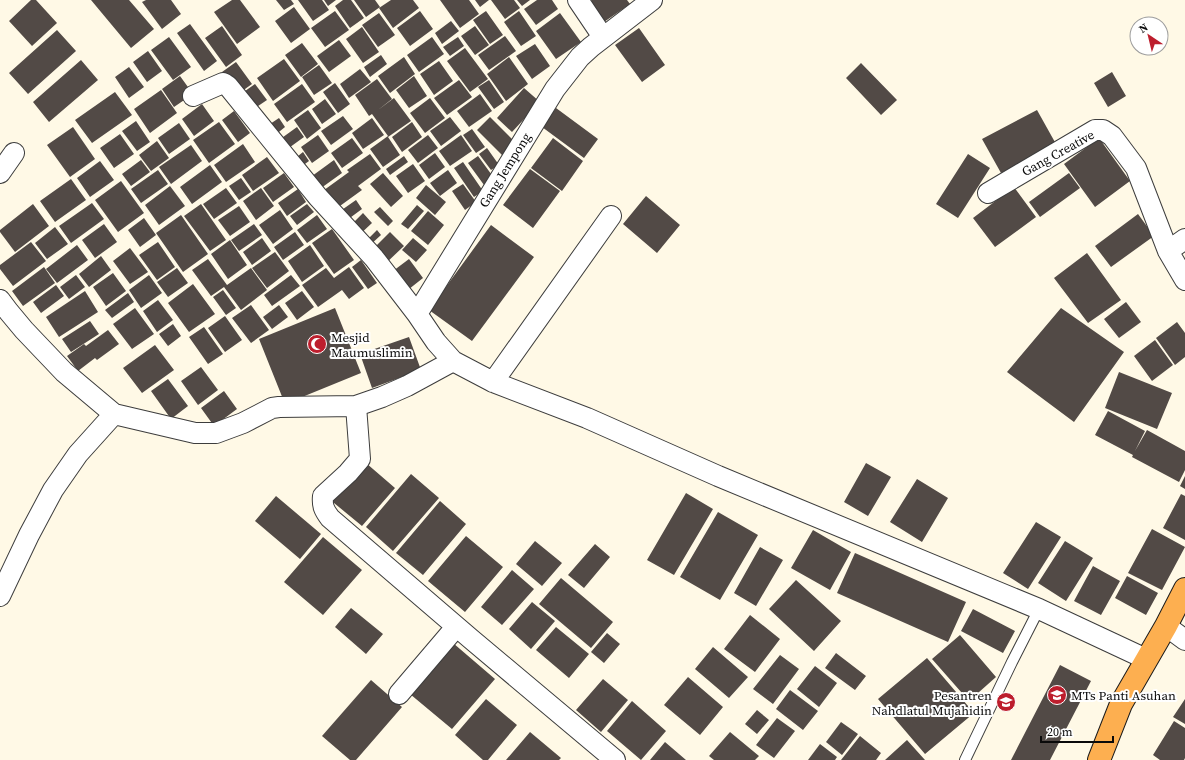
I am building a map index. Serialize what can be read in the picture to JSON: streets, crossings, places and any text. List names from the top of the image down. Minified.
{"streets":{"street":["Gang Creative","Gang Jempong"]},"places":{"mosque":["Mesjid Maumuslimin"],"school or university":["MTs Panti Asuhan","Pesantren Nahdlatul Mujahidin"]},"scale_bar":"20 m","north":"top left"}
